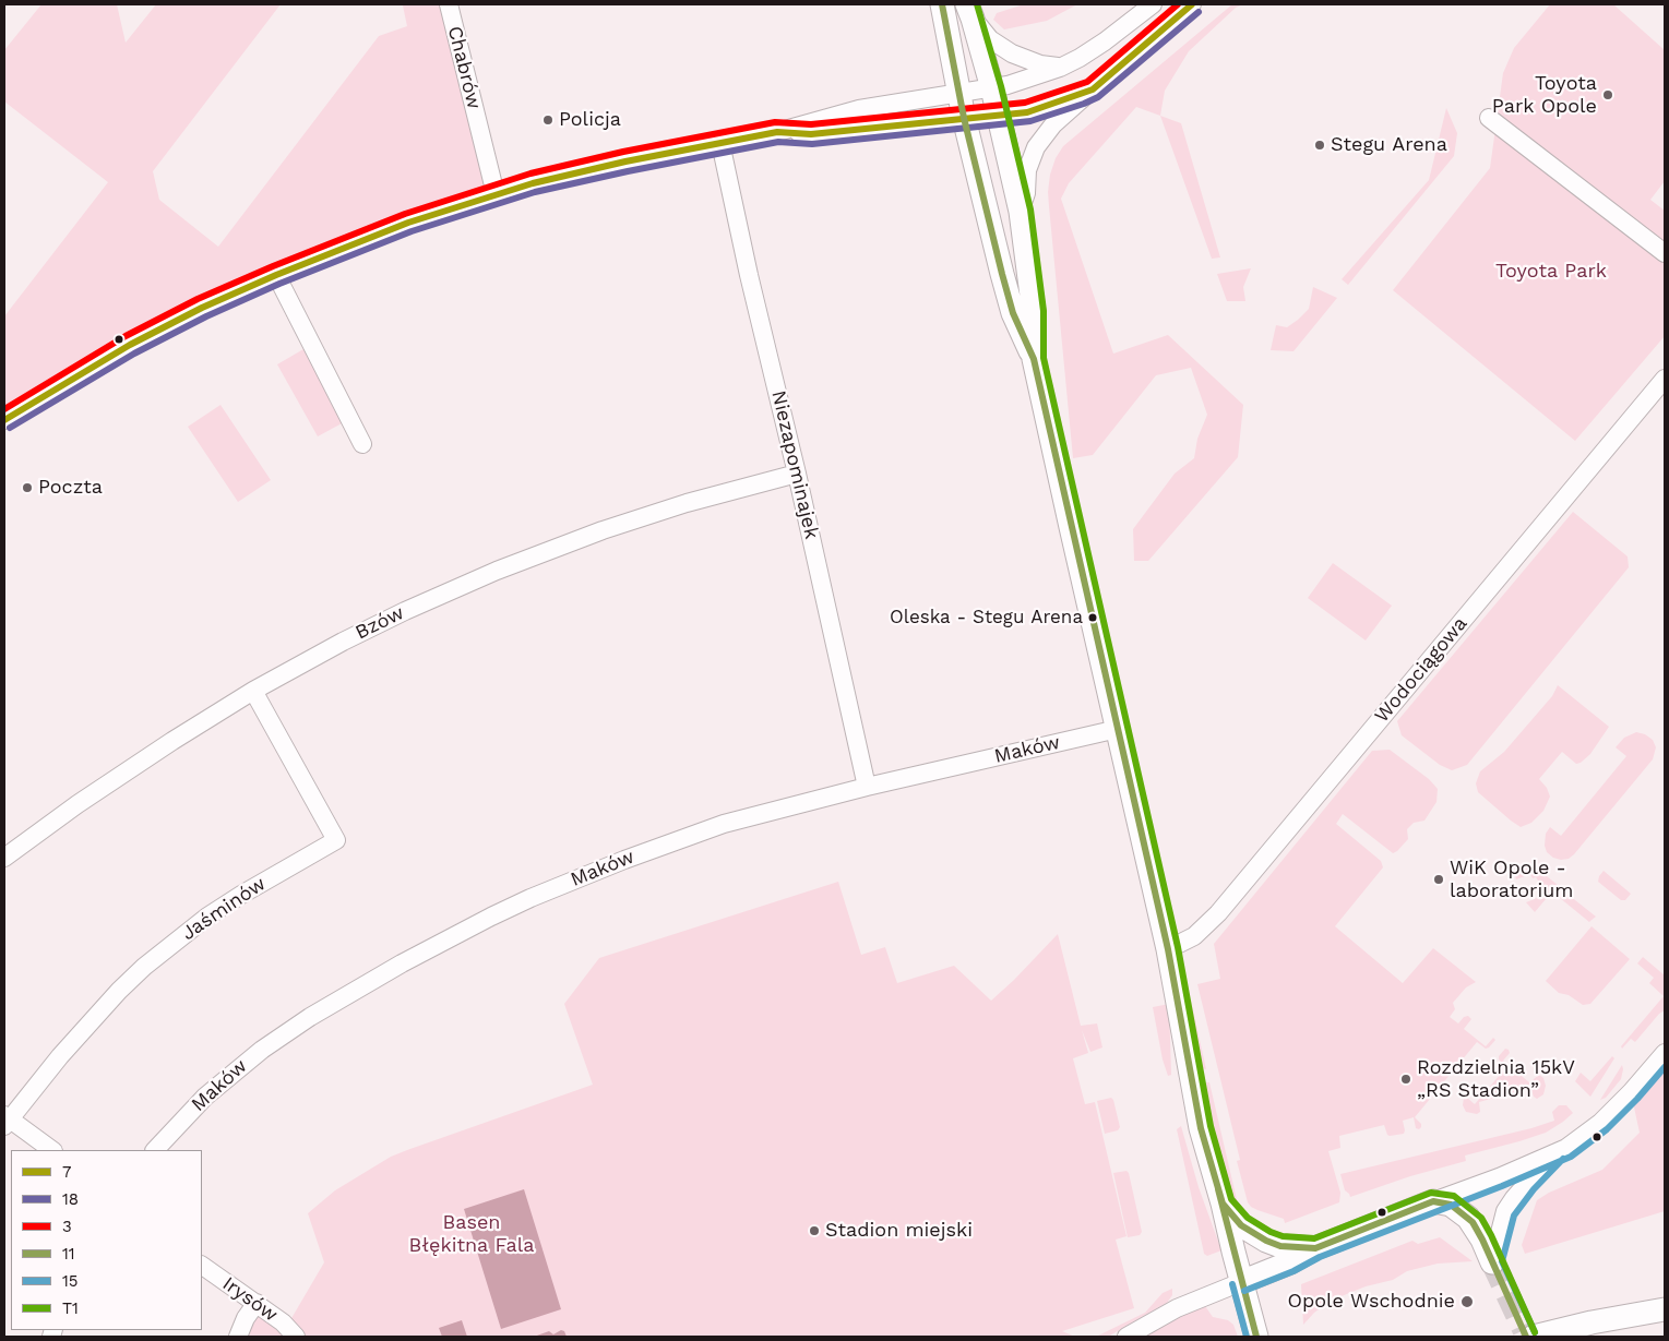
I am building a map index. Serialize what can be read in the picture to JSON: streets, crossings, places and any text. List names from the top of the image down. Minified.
{"streets":{"street":["Chabrów","Niezapominajek","Bzów","Wodociągowa","Maków","Jaśminów","Irysów"]},"crossings":[["Niezapominajek","Bzów"],["Niezapominajek","Maków"],["Bzów","Jaśminów"]],"parks":["Toyota Park","Basen Błękitna Fala"],"places":["Toyota Park Opole","Policja","Stegu Arena","Poczta","Oleska - Stegu Arena","WiK Opole - laboratorium","Rozdzielnia 15kV „RS Stadion”","Stadion miejski","Opole Wschodnie"],"lines":["transit line 7","transit line 3","transit line 11","transit line T1","transit line 18","transit line 15"],"legend":["7","18","3","11","15","T1"]}
